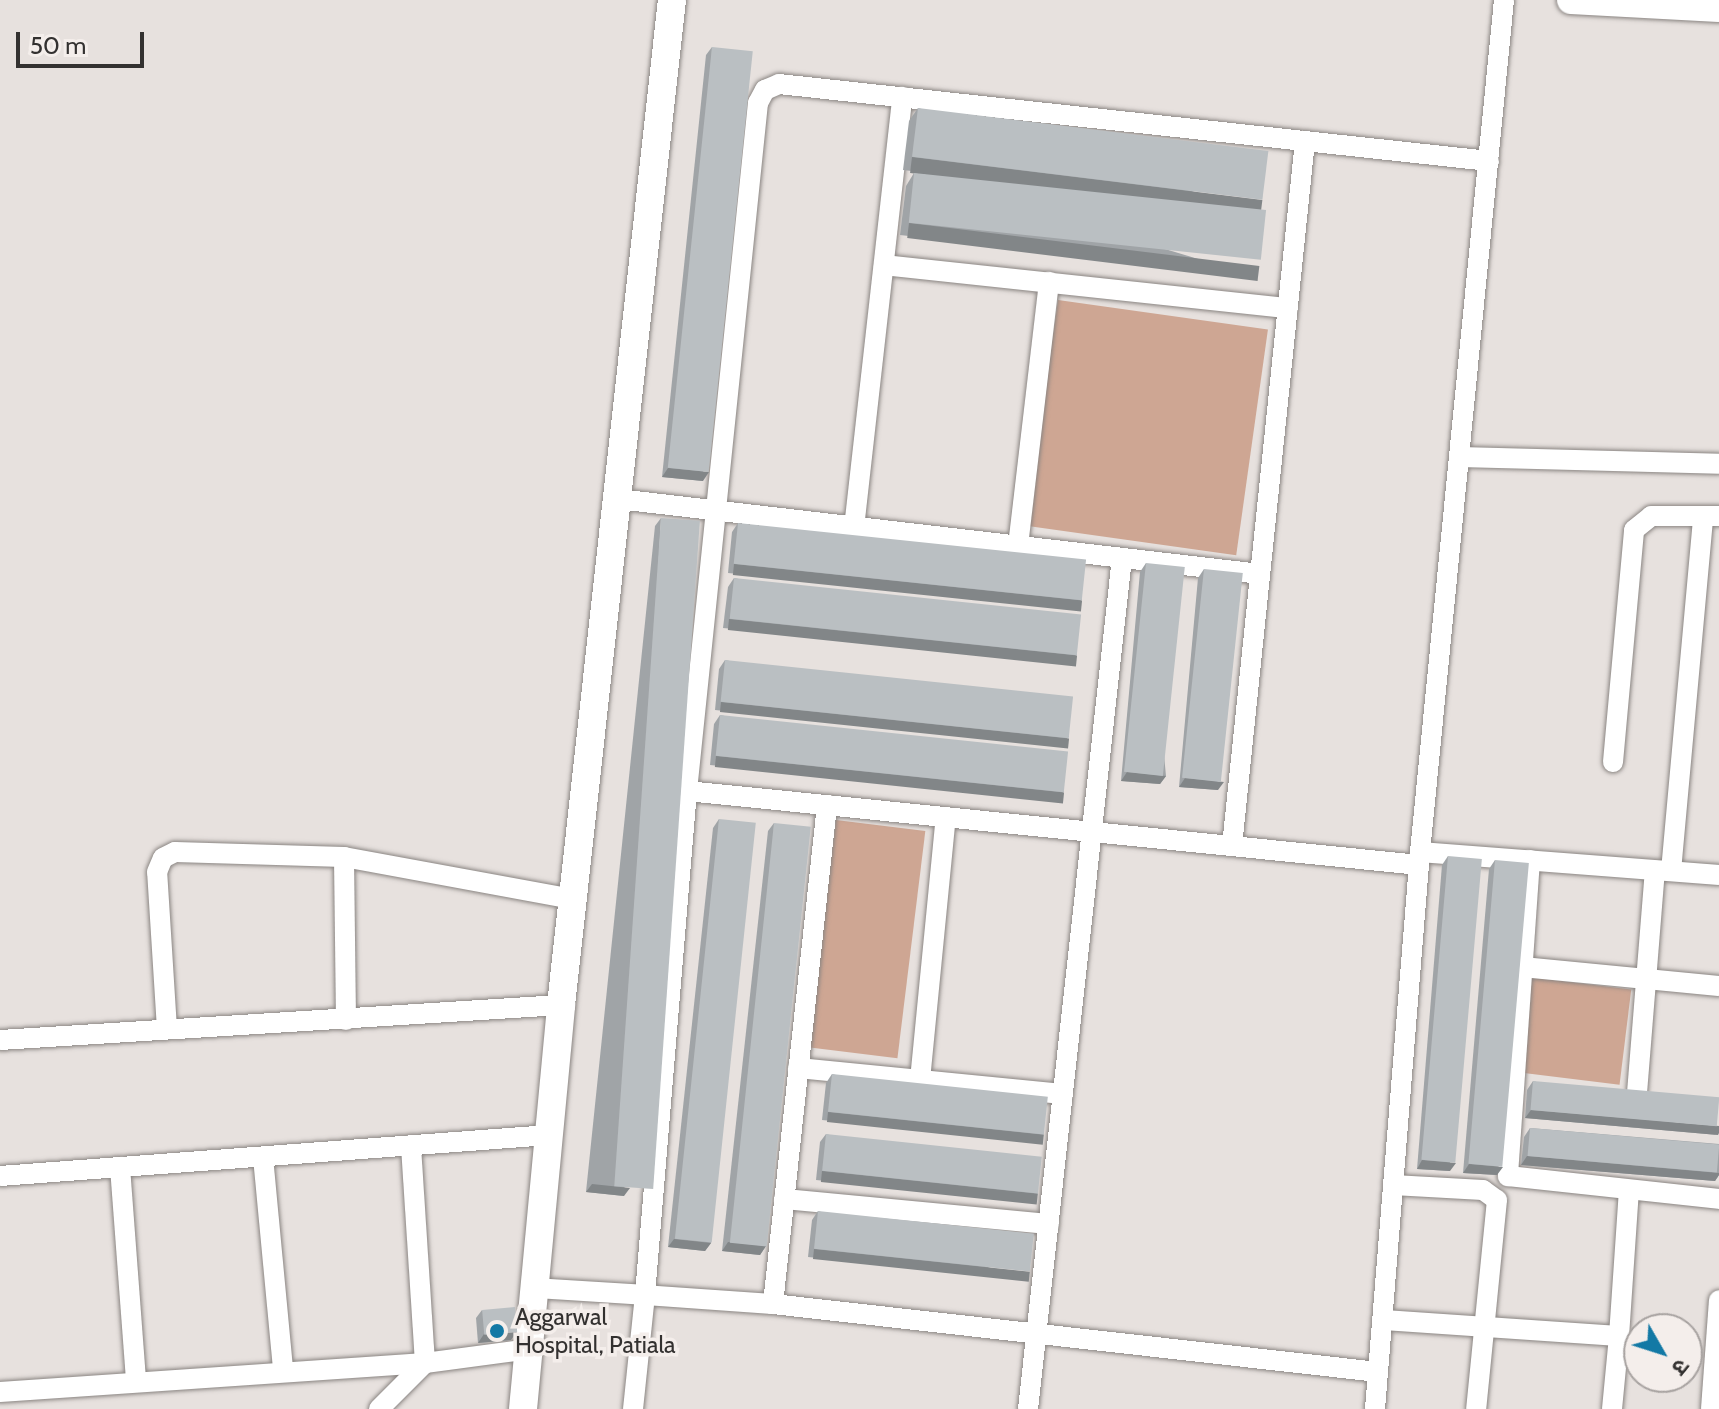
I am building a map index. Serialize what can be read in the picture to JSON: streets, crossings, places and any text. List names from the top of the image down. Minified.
{"places":["Aggarwal Hospital, Patiala"],"scale_bar":"50 m","north":"bottom right"}
